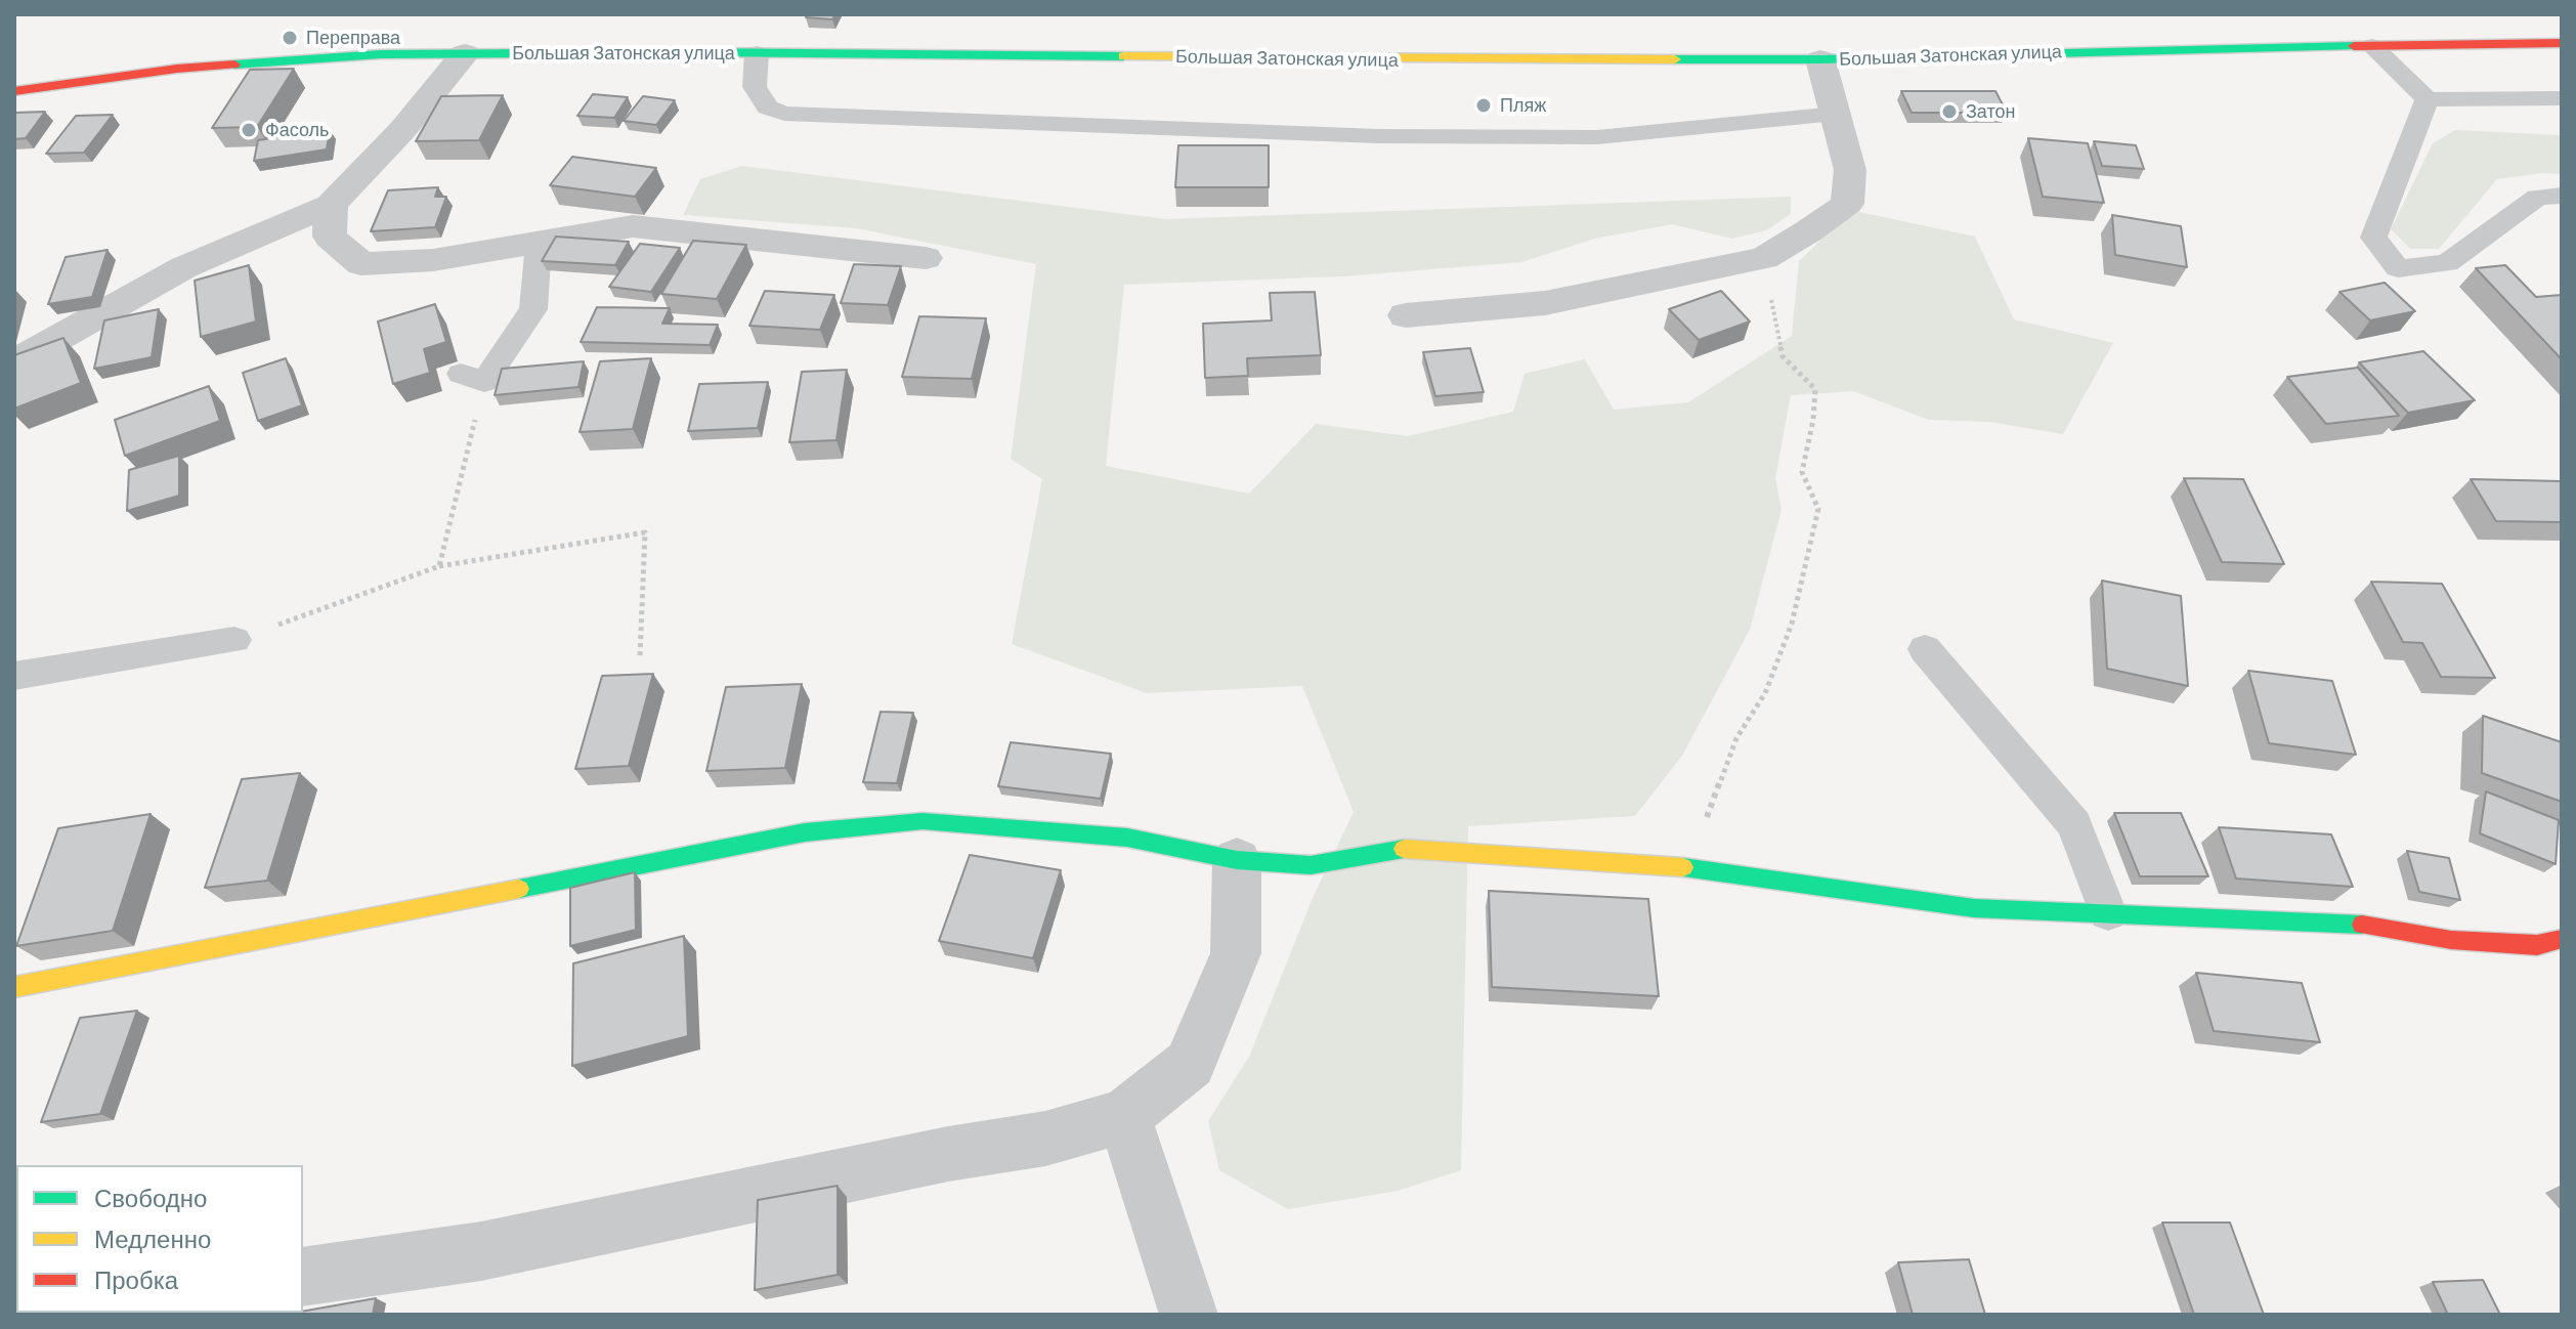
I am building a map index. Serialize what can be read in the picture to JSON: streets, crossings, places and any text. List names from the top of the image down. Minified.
{"streets":{"street":["Большая Затонская улица"]},"places":["Переправа","Пляж","Затон","Фасоль"],"legend":["Свободно","Медленно","Пробка"]}
